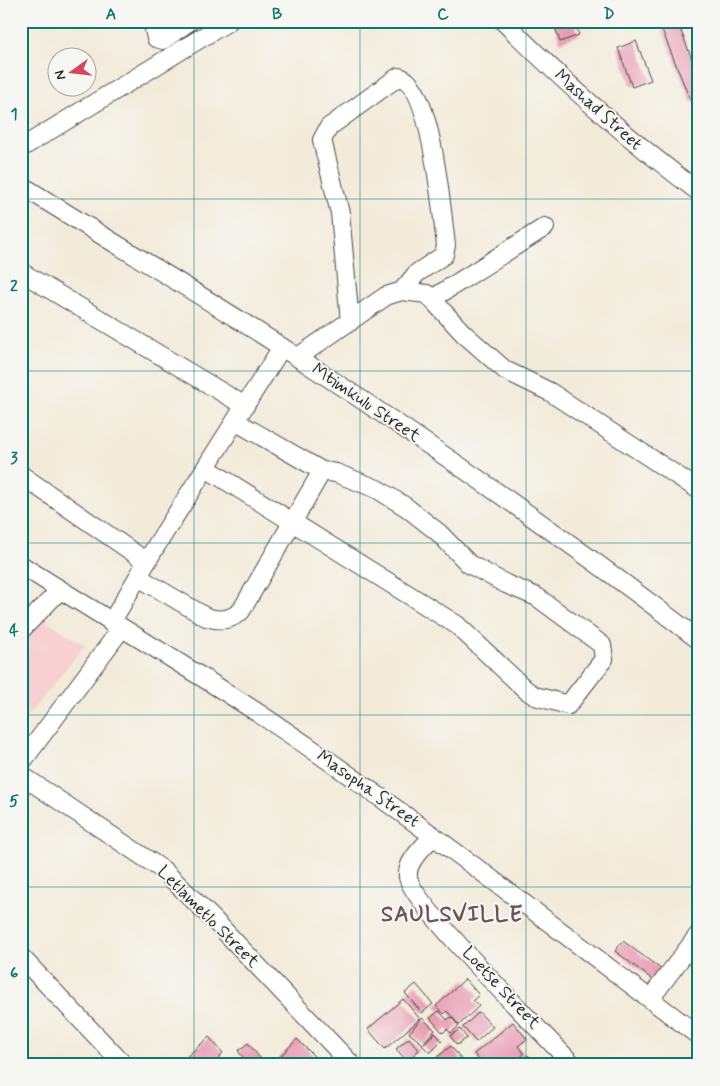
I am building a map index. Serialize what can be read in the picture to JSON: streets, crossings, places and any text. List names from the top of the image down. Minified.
{"streets":{"street":["Mashad Street","Mtimkulu Street","Masopha Street","Letlametlo Street","Loetse Street"]},"crossings":[["Masopha Street","Loetse Street"]],"districts":["SAULSVILLE"],"north":"left","grid":{"columns":["A","B","C","D"],"rows":["1","2","3","4","5","6"]}}
